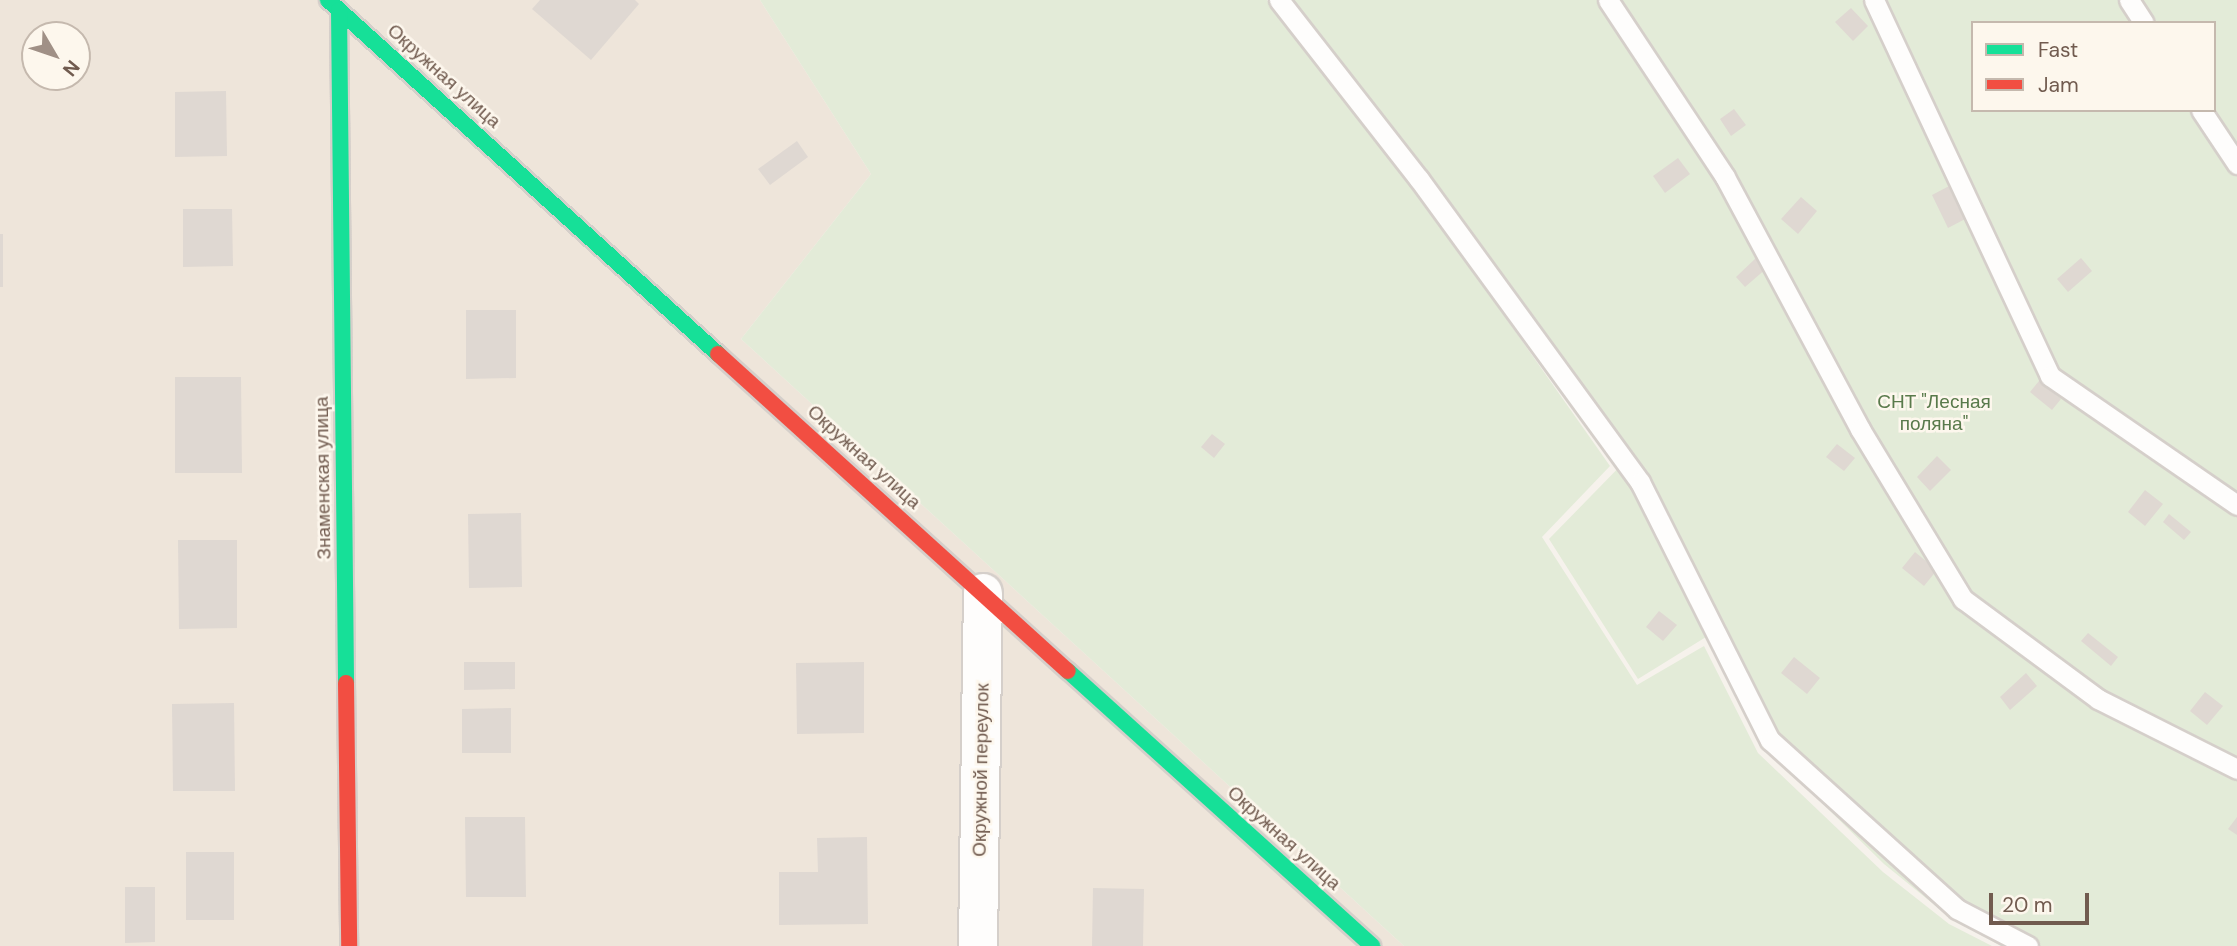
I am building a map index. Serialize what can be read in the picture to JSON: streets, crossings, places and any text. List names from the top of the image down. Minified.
{"streets":{"street":["Окружная улица","Знаменская улица","Окружной переулок"]},"crossings":[["Окружная улица","Знаменская улица"],["Окружная улица","Окружной переулок"]],"parks":["СНТ \"Лесная поляна\""],"legend":["Fast","Jam"],"scale_bar":"20 m","north":"bottom right"}
